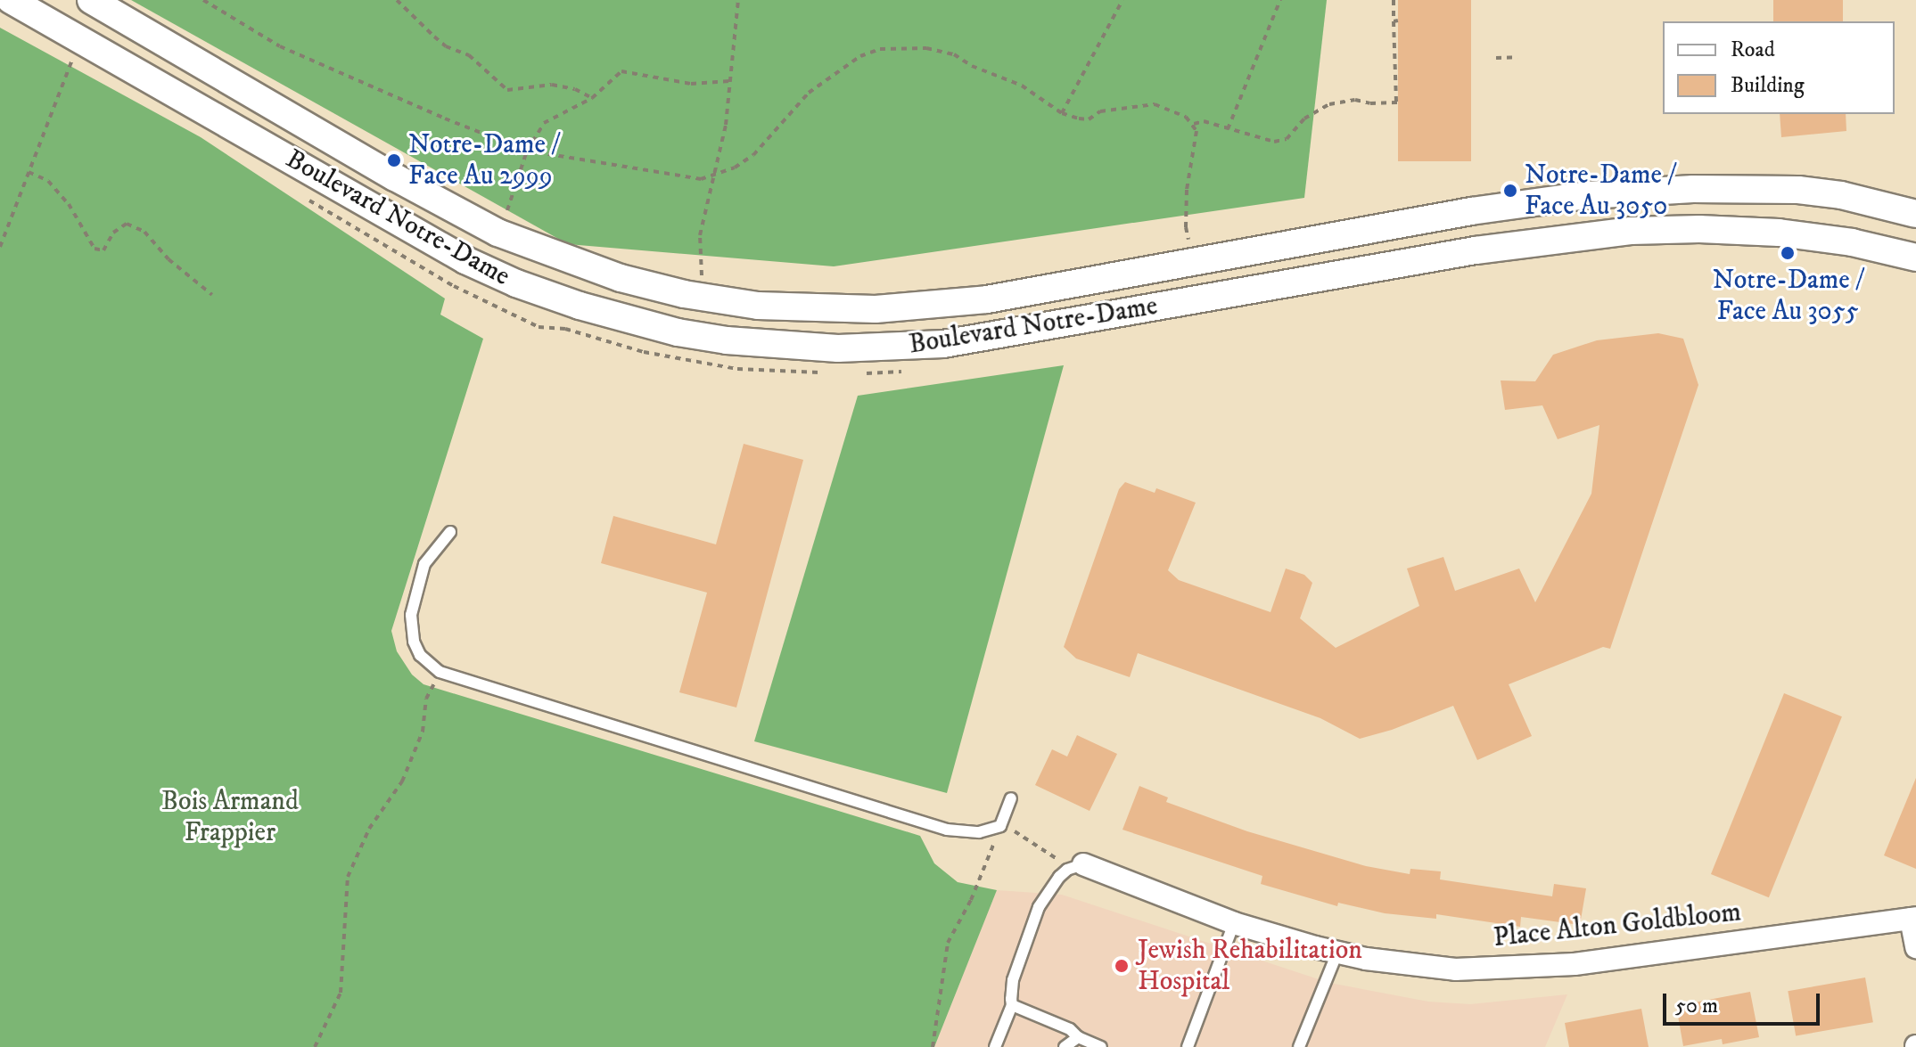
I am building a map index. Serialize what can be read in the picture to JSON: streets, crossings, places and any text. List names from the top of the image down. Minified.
{"streets":{"street":["Boulevard Notre-Dame","Place Alton Goldbloom"]},"parks":["Bois Armand Frappier"],"places":["Notre-Dame / Face Au 2999","Notre-Dame / Face Au 3050","Notre-Dame / Face Au 3055","Jewish Rehabilitation Hospital"],"legend":["Road","Building"],"scale_bar":"50 m"}
